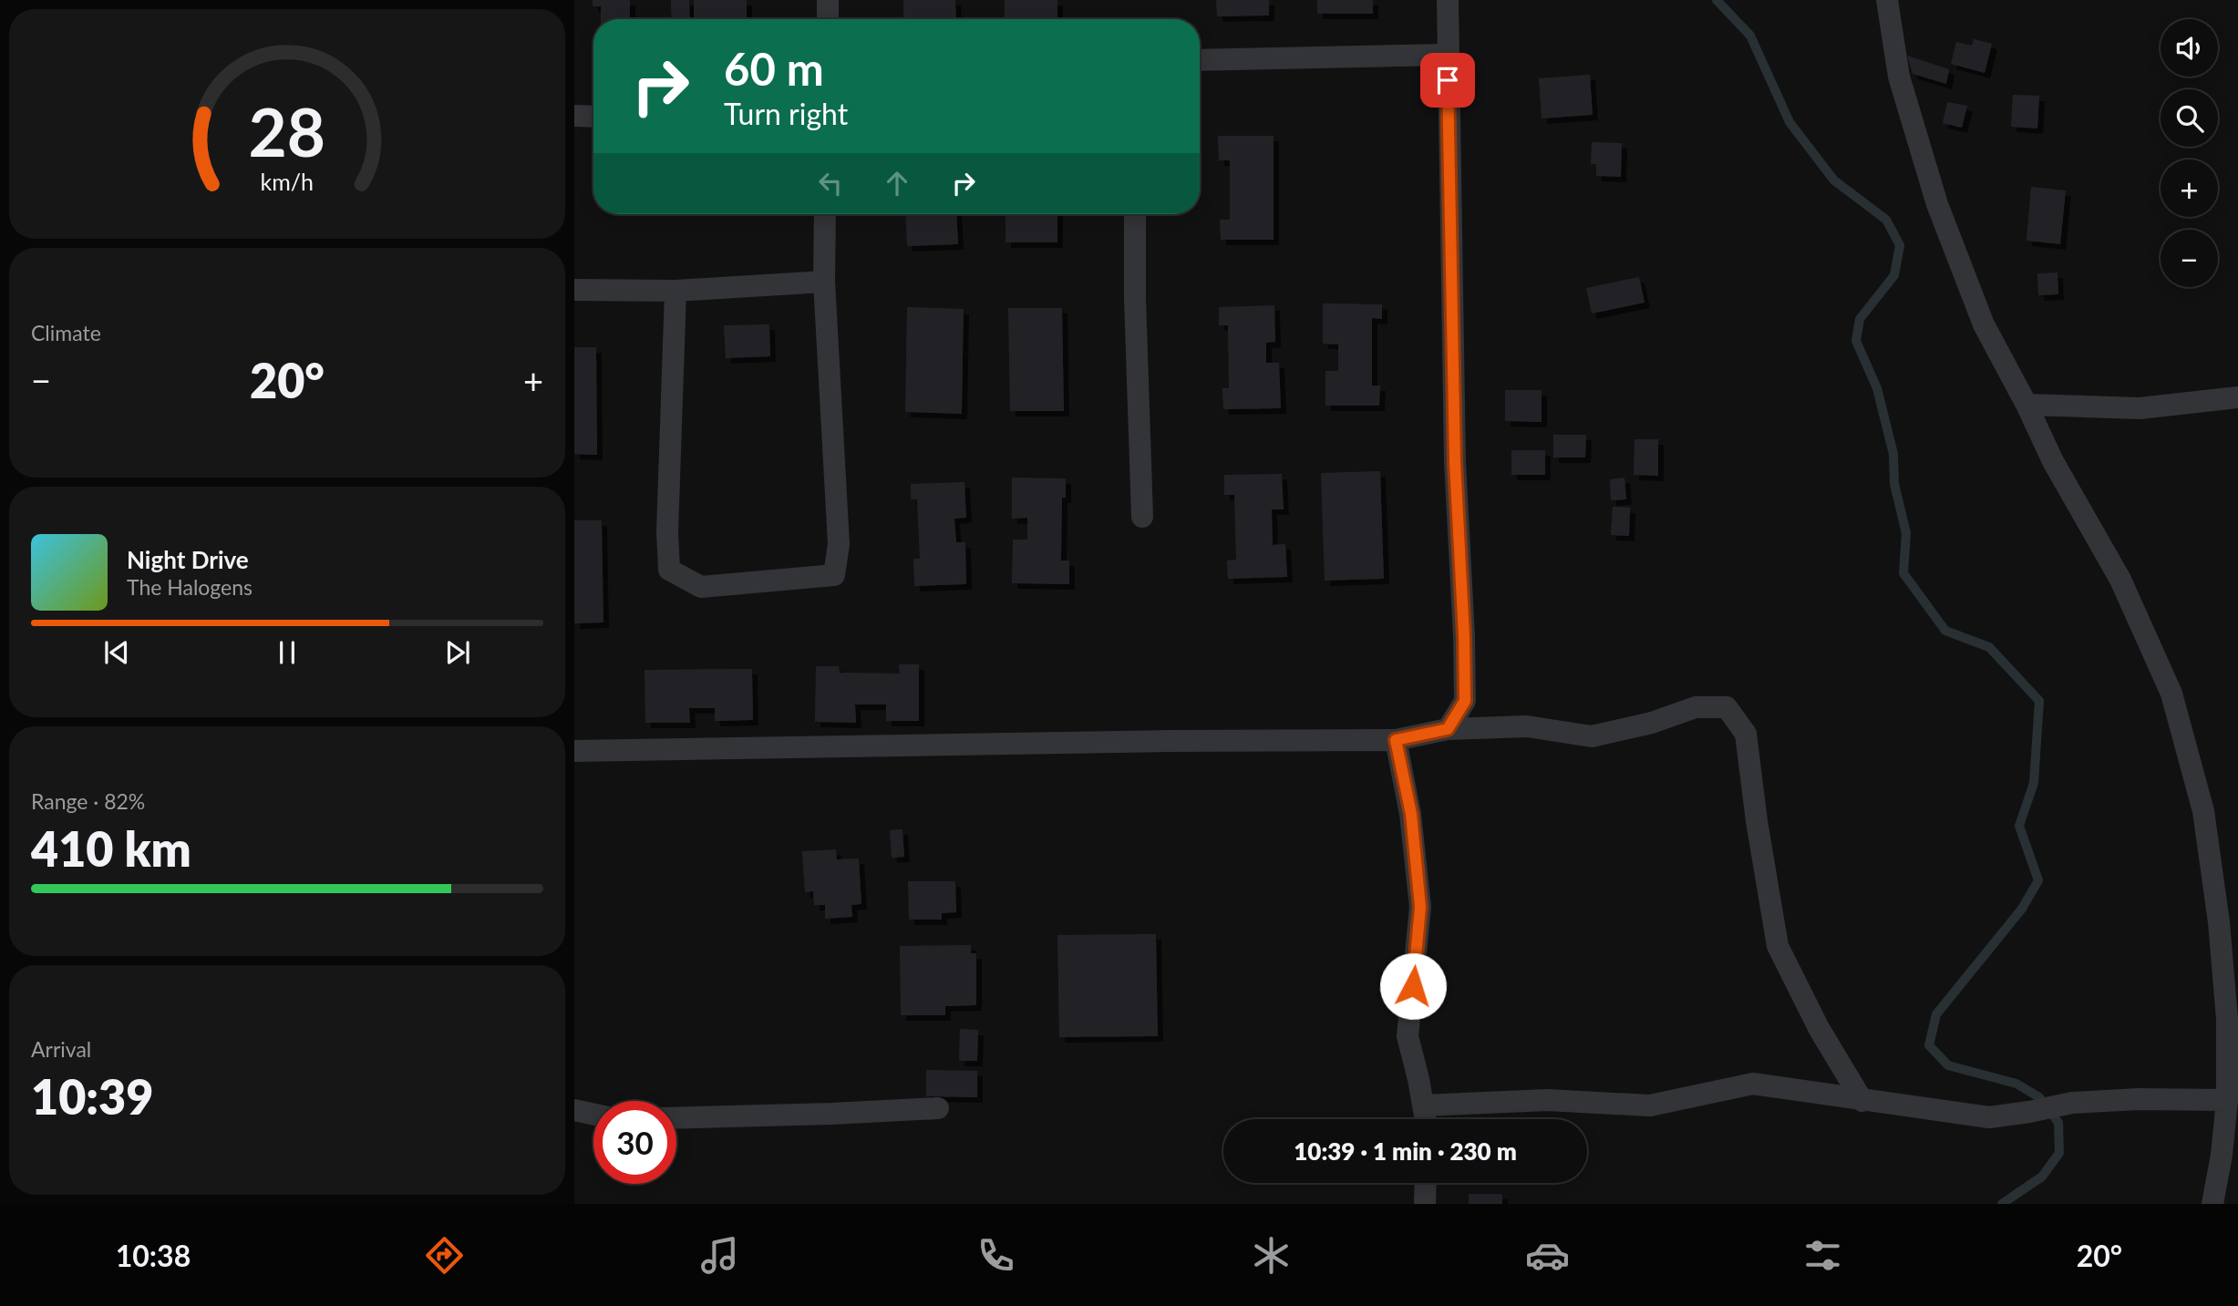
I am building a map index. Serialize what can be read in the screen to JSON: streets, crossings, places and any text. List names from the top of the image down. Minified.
{"page":{"map_buttons":["+","−"],"turn":["60 m","Turn right"],"tile":["Climate",["Range · 82%","410 km"],["Arrival","10:39"]],"heat":["−","20°","+"],"song":["Night Drive","The Halogens"],"limit":"30","trip":"10:39 · 1 min · 230 m","tabs":["10:38","20°"],"gauge":["28","km/h"]}}
